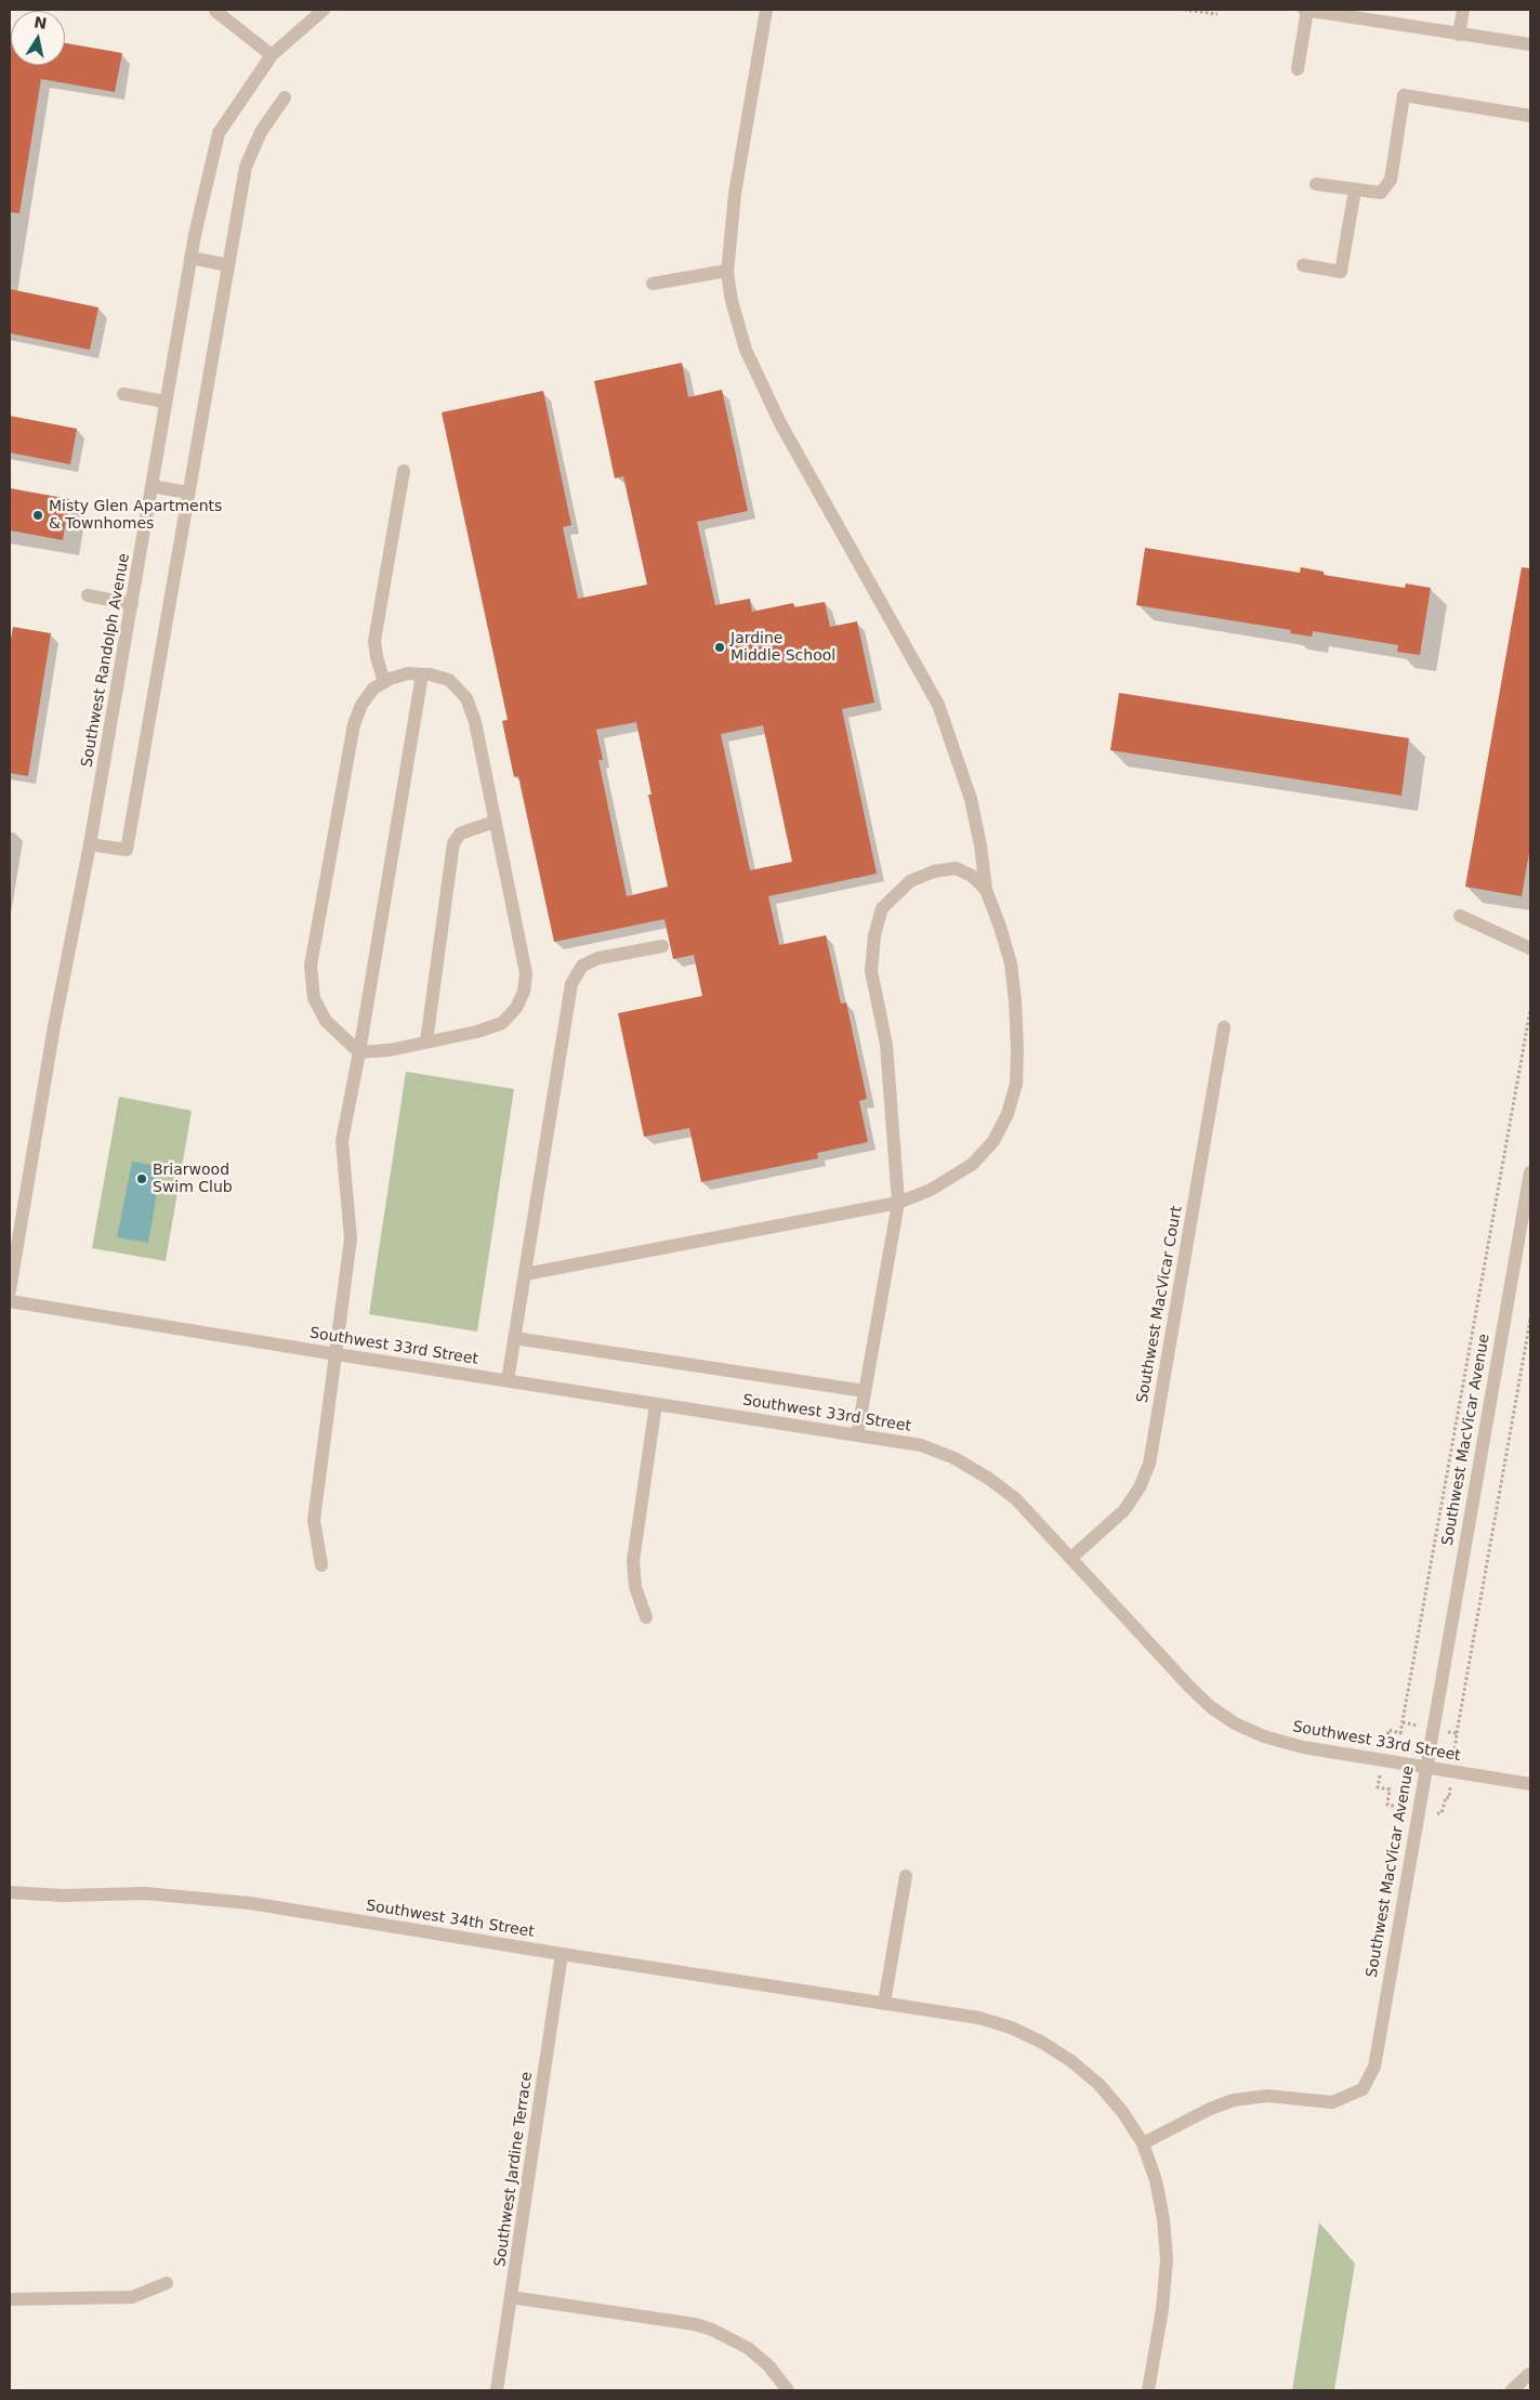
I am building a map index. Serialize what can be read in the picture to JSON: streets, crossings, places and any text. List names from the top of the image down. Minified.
{"streets":{"street":["Southwest Randolph Avenue","Southwest MacVicar Court","Southwest 33rd Street","Southwest MacVicar Avenue","Southwest 34th Street","Southwest Jardine Terrace"]},"crossings":[["Southwest MacVicar Court","Southwest 33rd Street"],["Southwest 33rd Street","Southwest MacVicar Avenue"],["Southwest MacVicar Avenue","Southwest 34th Street"],["Southwest 34th Street","Southwest Jardine Terrace"]],"places":["Misty Glen Apartments & Townhomes","Jardine Middle School","Briarwood Swim Club"],"north":"top"}
